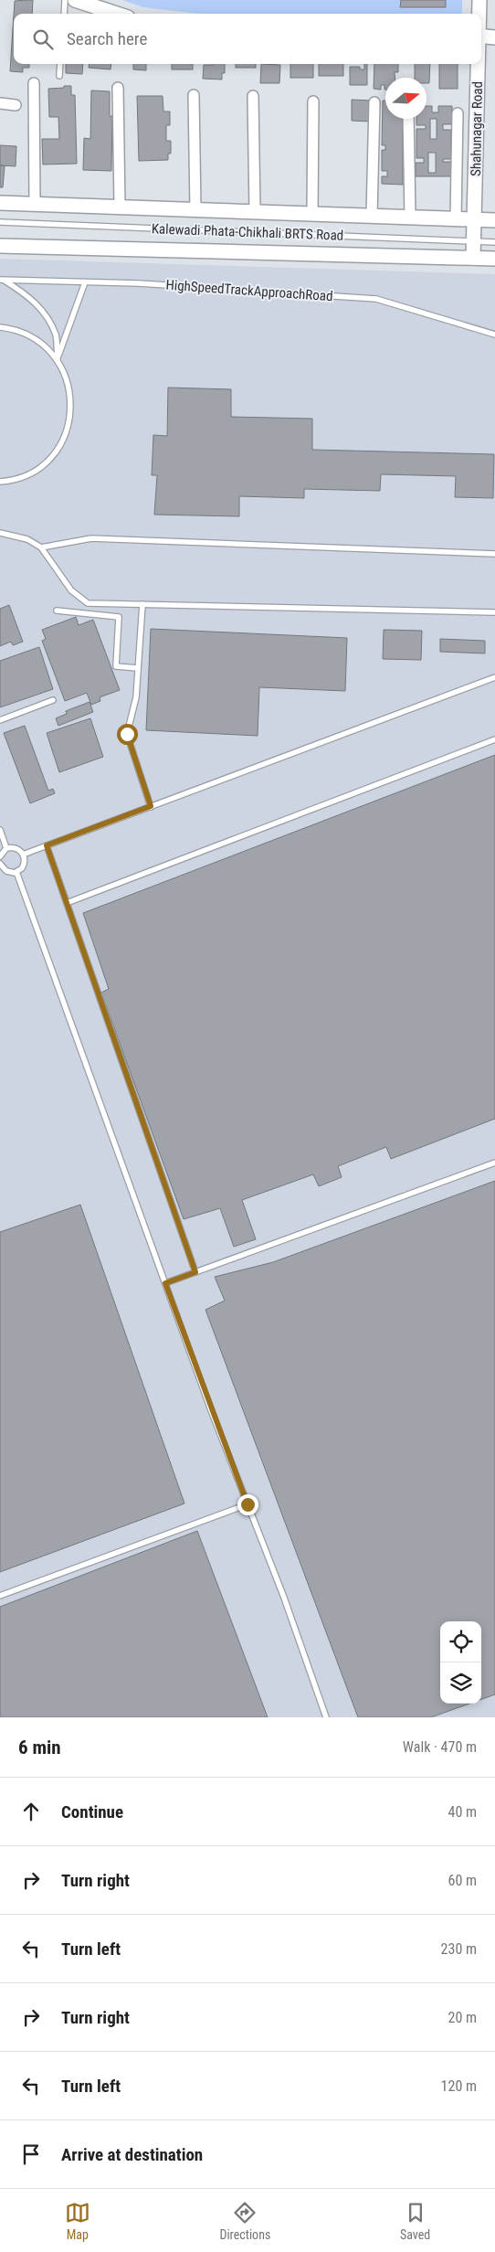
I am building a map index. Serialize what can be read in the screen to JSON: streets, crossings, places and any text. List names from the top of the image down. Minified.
{"streets":{"main road":["Shahunagar Road"],"lane":["Kalewadi Phata-Chikhali BRTS Road","HighSpeedTrackApproachRoad"]},"crossings":[["Shahunagar Road","Kalewadi Phata-Chikhali BRTS Road"]],"north":"right","page":{"search":"Search here","heading":["6 min","Walk · 470 m"],"list":[["Continue","40 m"],["Turn right","60 m"],["Turn left","230 m"],["Turn right","20 m"],["Turn left","120 m"],"Arrive at destination"],"nav":["Map","Directions","Saved"]}}
